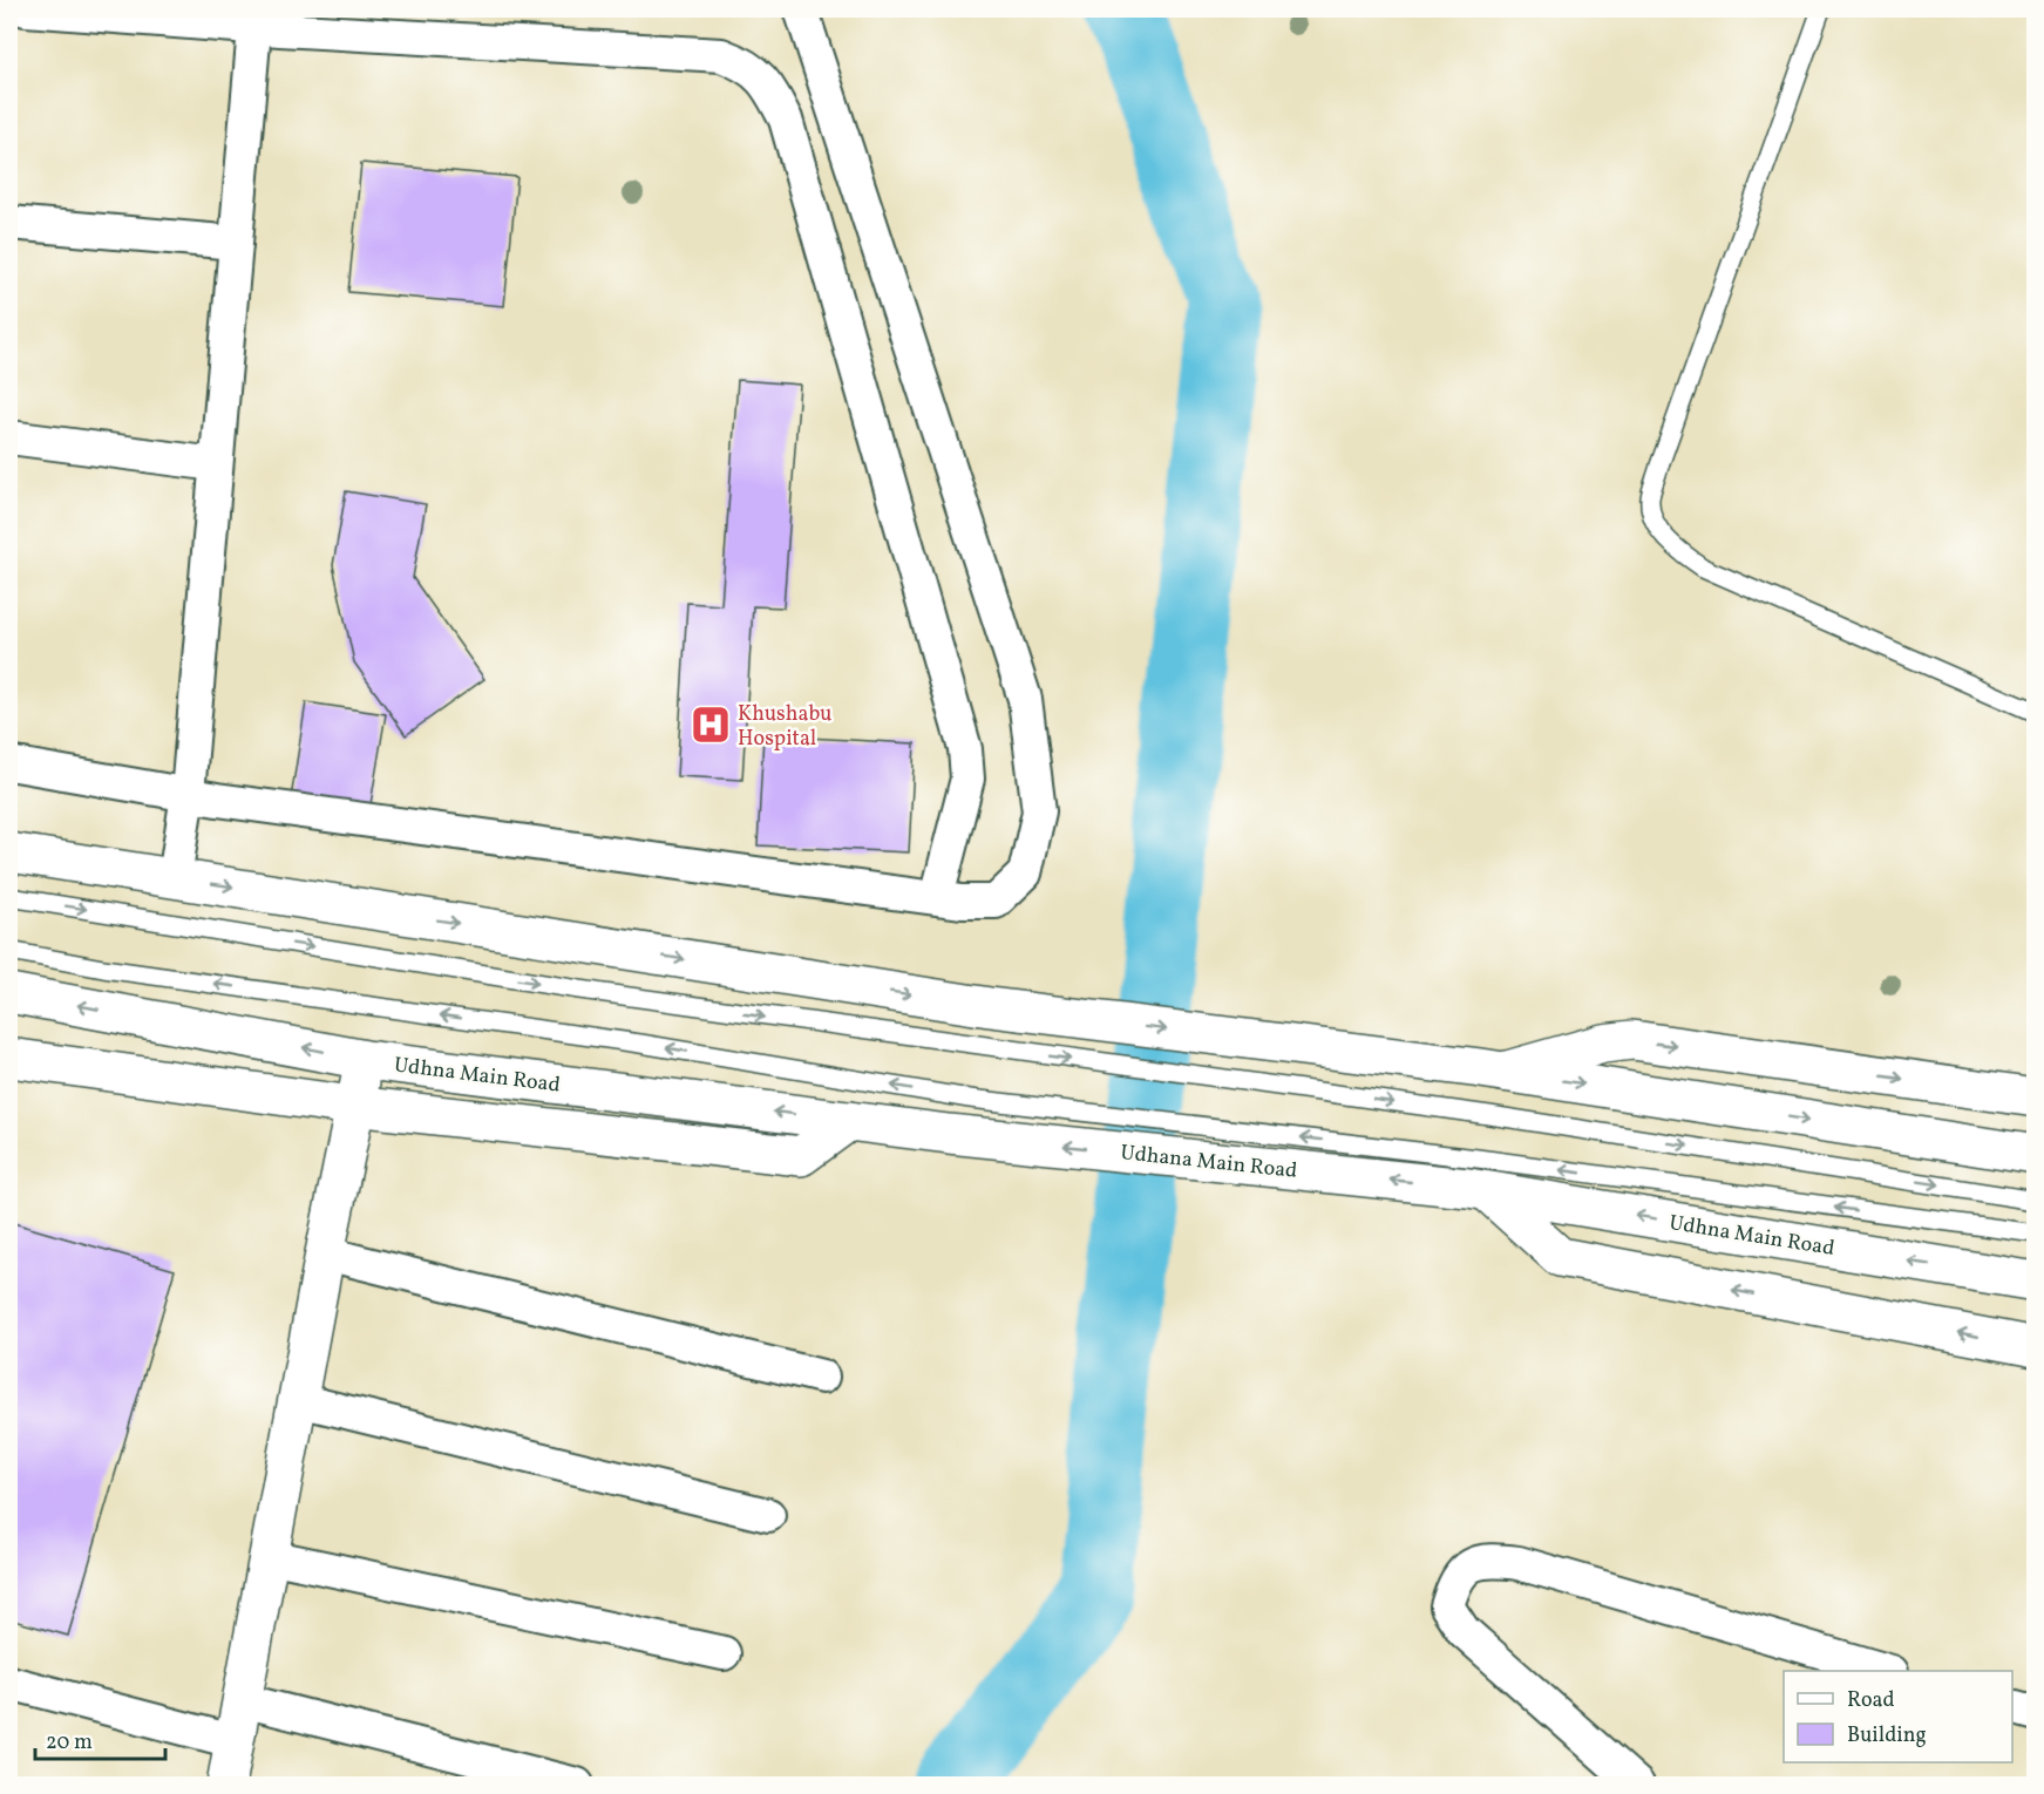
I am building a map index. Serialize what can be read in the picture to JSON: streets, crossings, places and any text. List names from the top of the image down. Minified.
{"streets":{"main road":["Udhna Main Road","Udhana Main Road"]},"crossings":[["Udhna Main Road","Udhana Main Road"]],"places":{"hospital":["Khushabu Hospital"]},"legend":["Road","Building"],"scale_bar":"20 m"}
